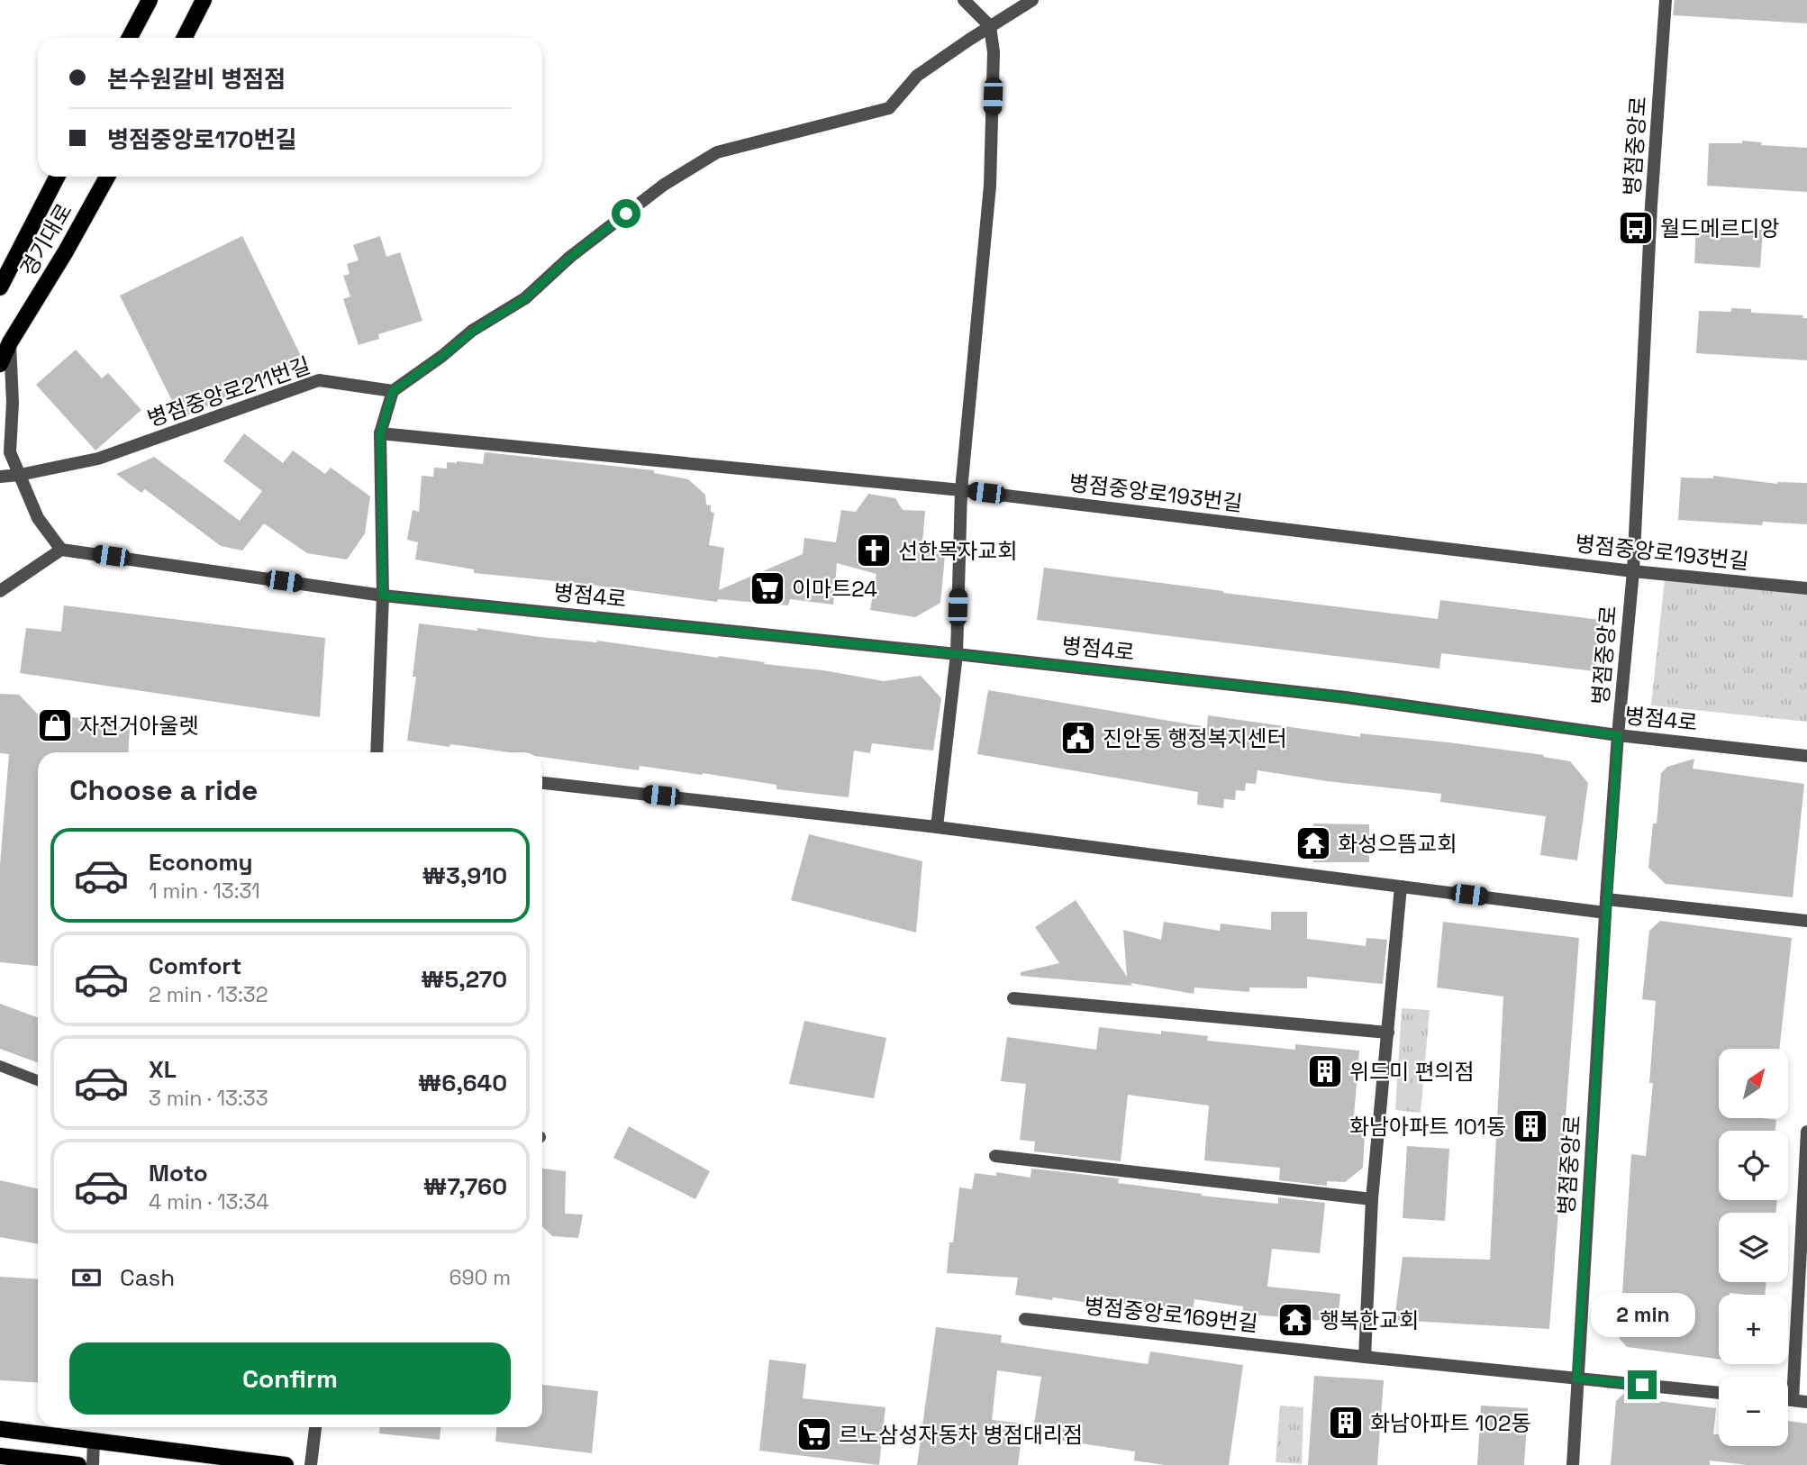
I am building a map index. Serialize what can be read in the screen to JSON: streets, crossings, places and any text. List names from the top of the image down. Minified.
{"streets":{"main road":["경기대로"],"street":["병점중앙로","병점중앙로211번길","병점중앙로193번길","병점4로","병점중앙로169번길"]},"crossings":[["병점중앙로","병점중앙로193번길"],["병점중앙로","병점4로"],["병점중앙로","병점중앙로169번길"]],"places":{"bus stop":["월드메르디앙"],"church":["선한목자교회"],"supermarket":["이마트24","르노삼성자동차 병점대리점"],"shop":["자전거아울렛"],"public building":["진안동 행정복지센터"],"temple":["화성으뜸교회","행복한교회"],"building":["위드미 편의점","화남아파트 101동","화남아파트 102동"]},"north":"top right","page":{"banner":["본수원갈비 병점점","병점중앙로170번길"],"heading":"Choose a ride","list":[{"name":"Economy","note":"1 min · 13:31","value":"₩3,910"},{"name":"Comfort","note":"2 min · 13:32","value":"₩5,270"},{"name":"XL","note":"3 min · 13:33","value":"₩6,640"},{"name":"Moto","note":"4 min · 13:34","value":"₩7,760"}],"map_buttons":["+","−"],"pay":["Cash","690 m"],"bubble":"2 min","buttons":"Confirm"}}
